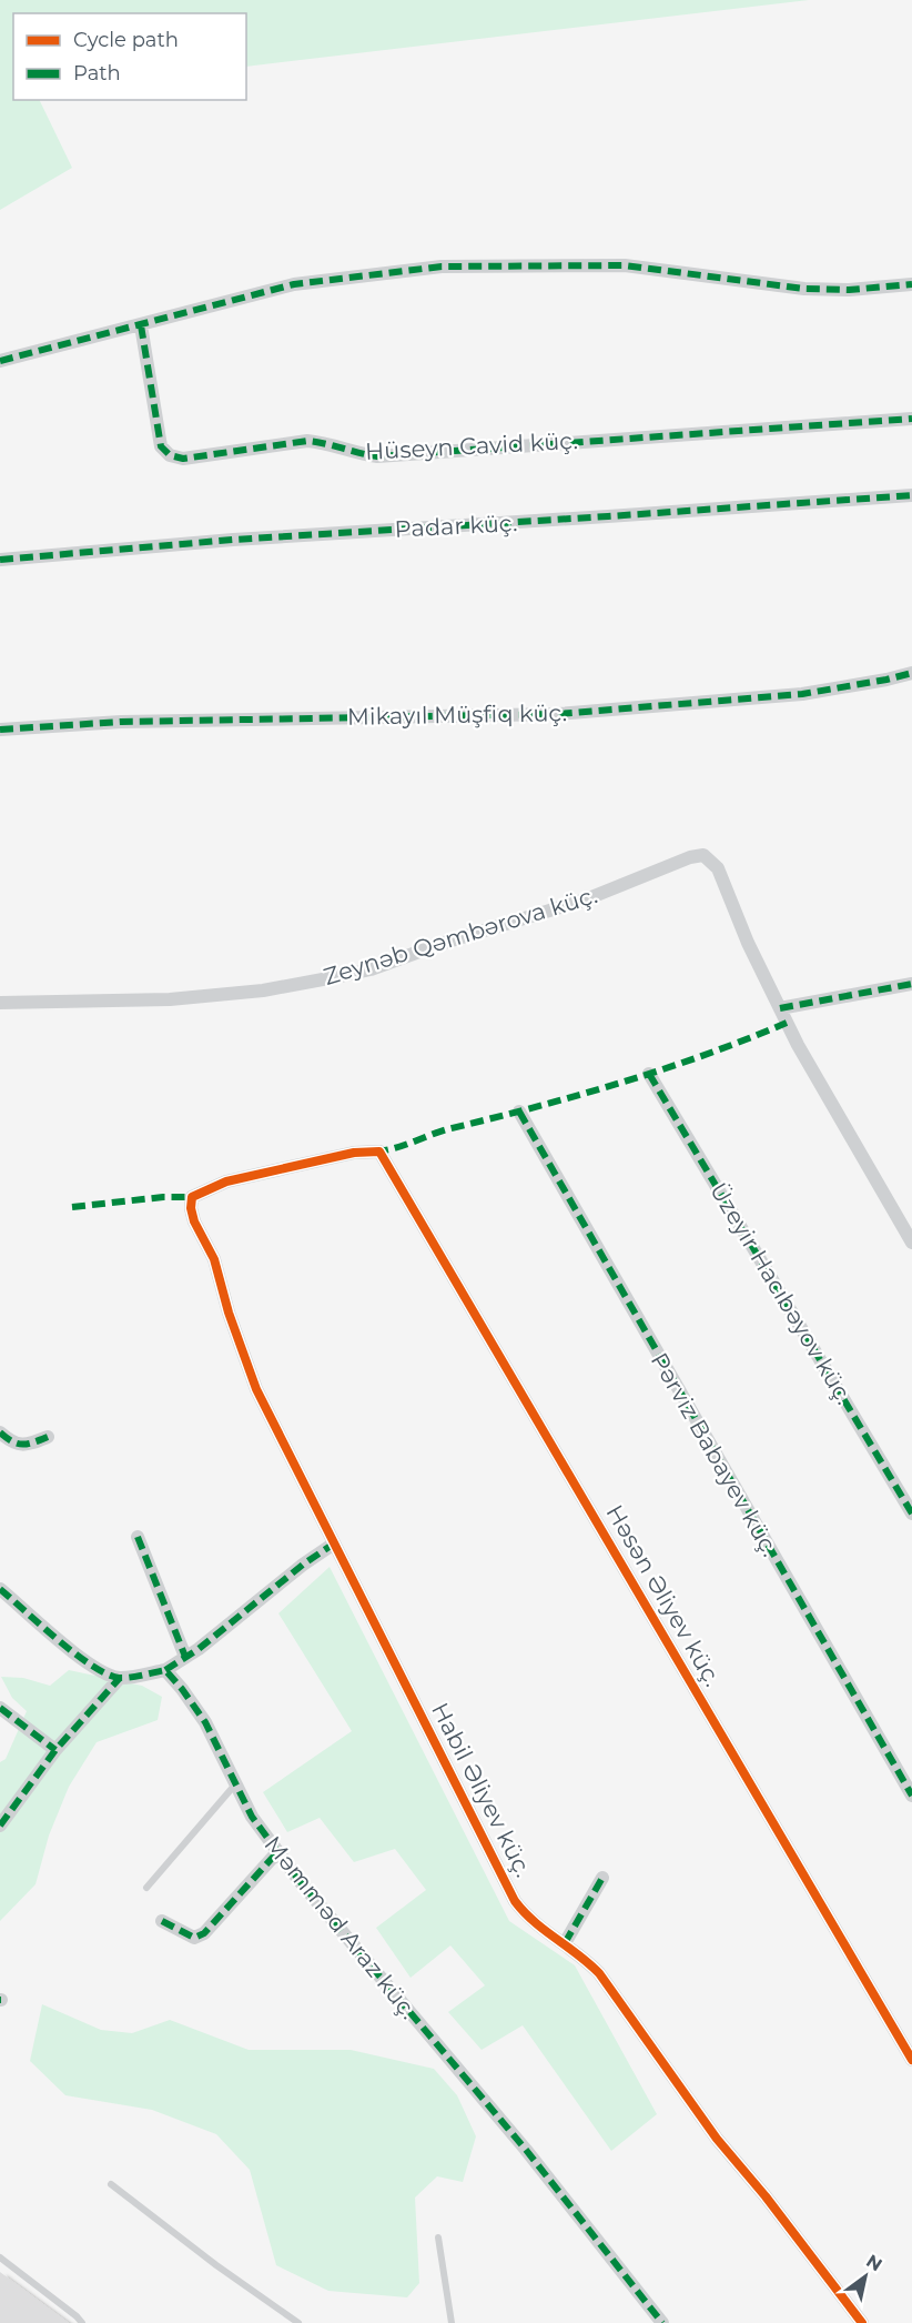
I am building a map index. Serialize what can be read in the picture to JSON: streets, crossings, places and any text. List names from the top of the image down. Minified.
{"streets":{"street":["Hüseyn Cavid küç.","Padar küç.","Mikayıl Müşfiq küç.","Zeynəb Qəmbərova küç.","Üzeyir Hacıbəyov küç.","Pərviz Babayev küç.","Həsən Əliyev küç.","Habil Əliyev küç.","Məmməd Araz küç."]},"crossings":[["Həsən Əliyev küç.","Habil Əliyev küç."]],"legend":["Cycle path","Path"],"north":"top right"}
